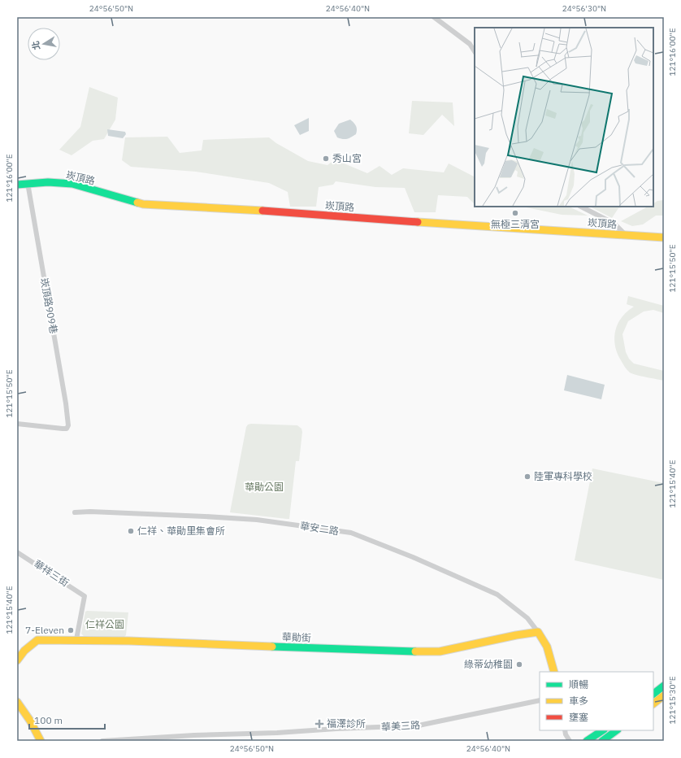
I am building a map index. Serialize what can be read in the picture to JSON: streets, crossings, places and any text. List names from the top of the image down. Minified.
{"streets":{"street":["崁頂路","崁頂路909巷","華安二路","華祥三街","華勛街","華美三路"]},"crossings":[["崁頂路","崁頂路909巷"],["華安二路","華勛街"],["華祥三街","華勛街"]],"parks":["華勛公園","仁祥公園"],"places":{"other":["秀山宮","無極三清宮","陸軍專科學校","仁祥、華勛里集會所","7-Eleven","綠蒂幼稚園"],"health":["福澤診所"]},"legend":["順暢","車多","壅塞"],"scale_bar":"100 m","north":"left","coordinates":["24°56'50\"N","24°56'40\"N","24°56'30\"N","121°16'00\"E","121°15'50\"E","121°15'40\"E","121°15'30\"E"]}
